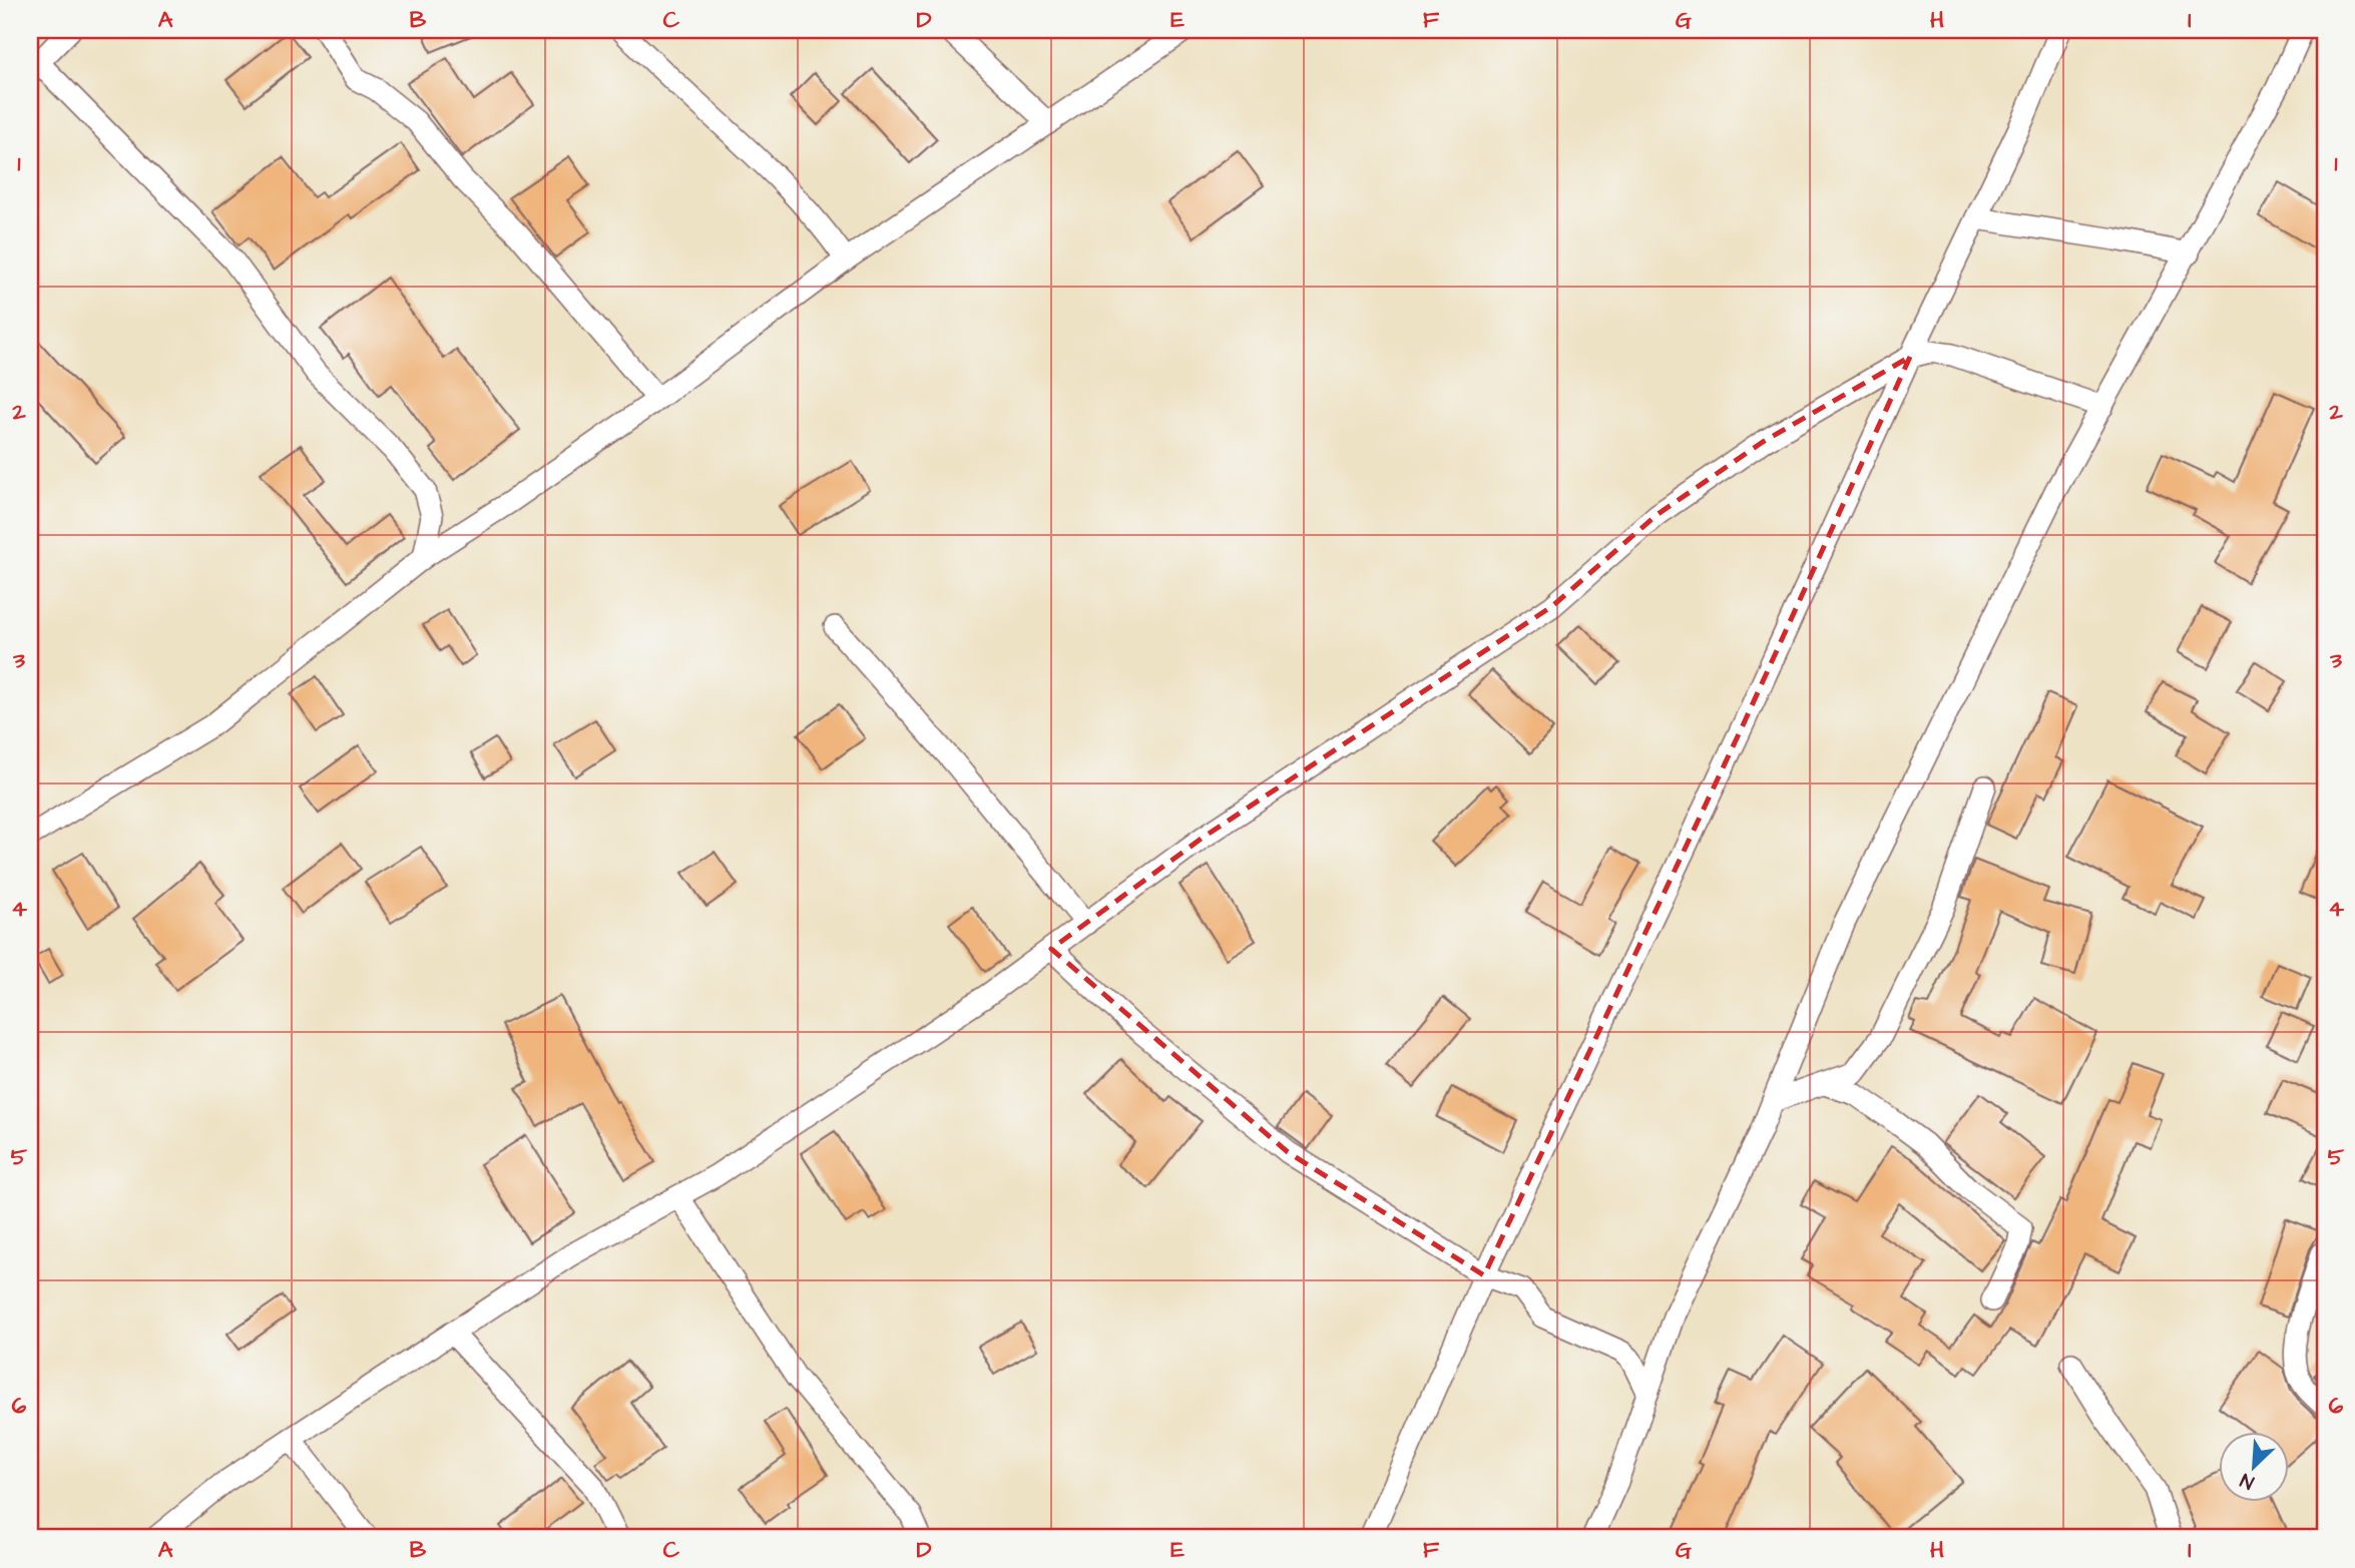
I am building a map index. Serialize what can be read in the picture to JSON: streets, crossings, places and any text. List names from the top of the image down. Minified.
{"north":"bottom left","grid":{"columns":["A","B","C","D","E","F","G","H","I"],"rows":["1","2","3","4","5","6"]}}
